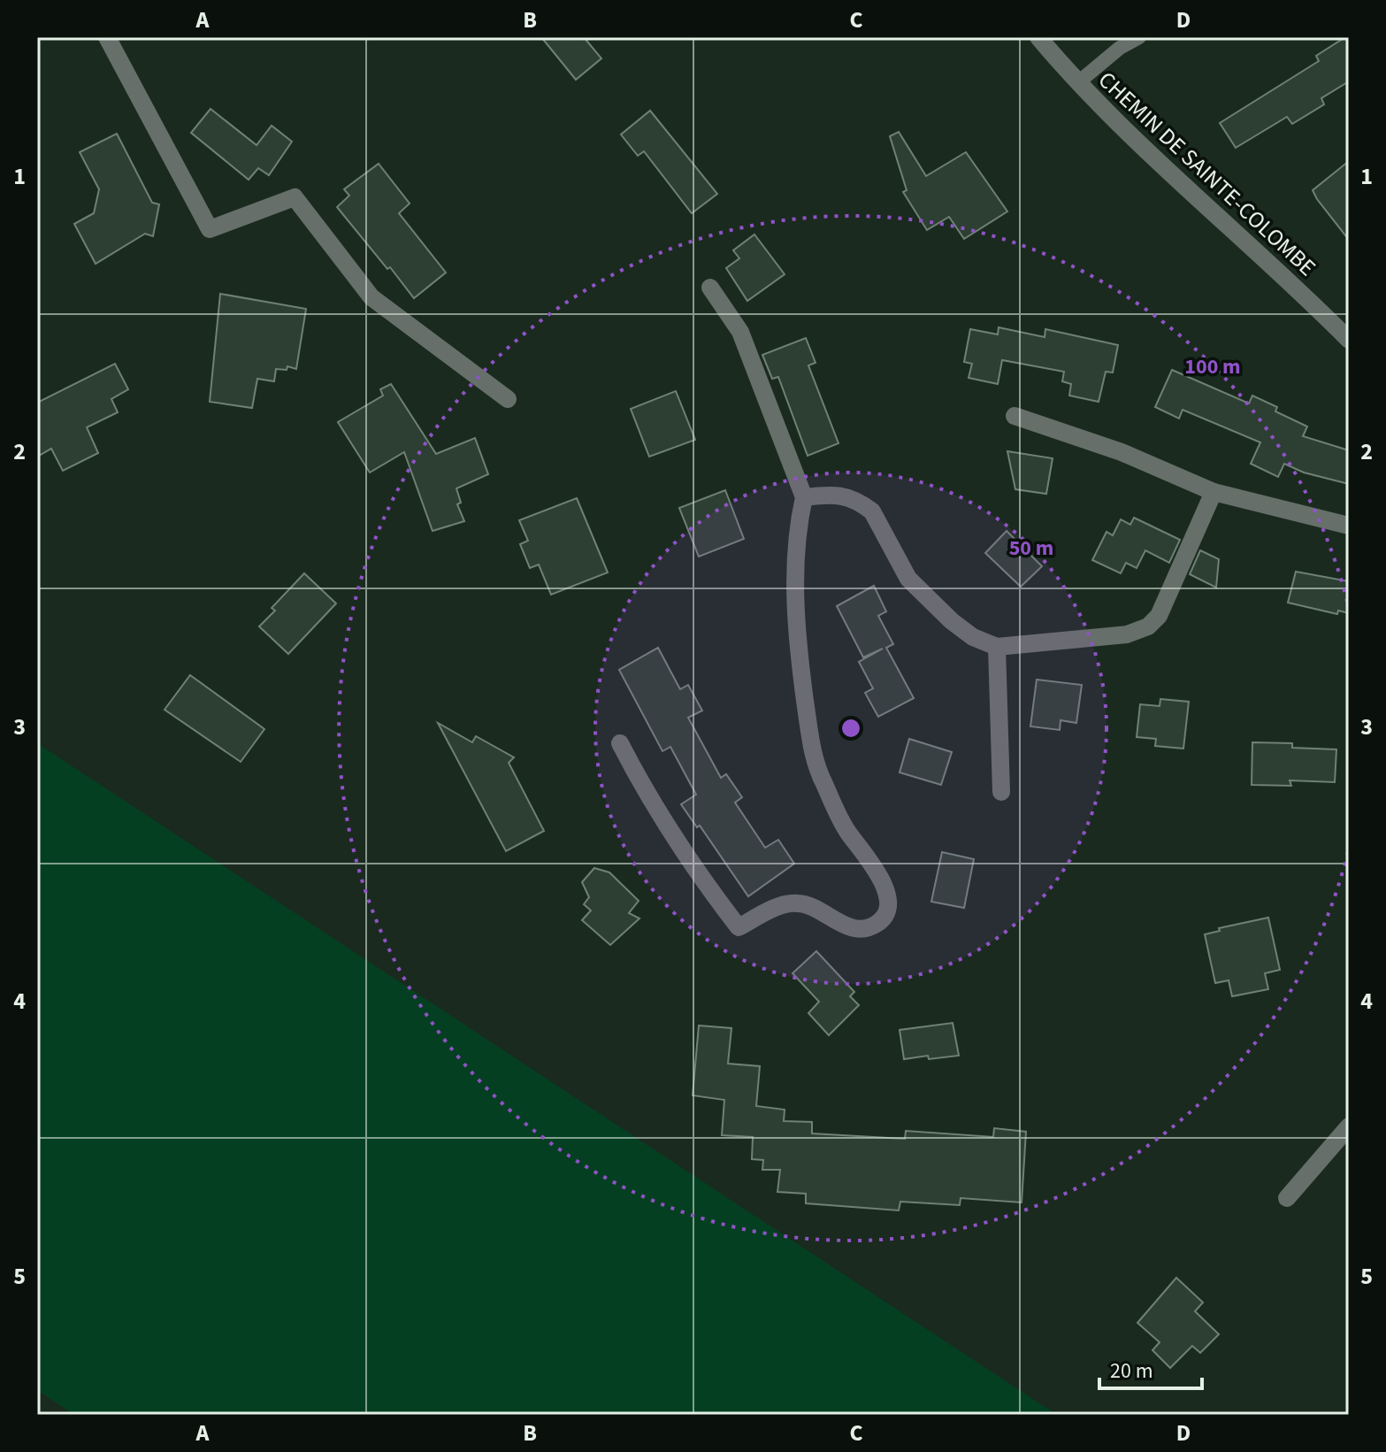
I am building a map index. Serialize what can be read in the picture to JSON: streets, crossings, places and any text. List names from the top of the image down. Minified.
{"streets":{"street":["CHEMIN DE SAINTE-COLOMBE"]},"scale_bar":"20 m","grid":{"columns":["A","B","C","D"],"rows":["1","2","3","4","5"]},"rings":["100 m","50 m"]}
